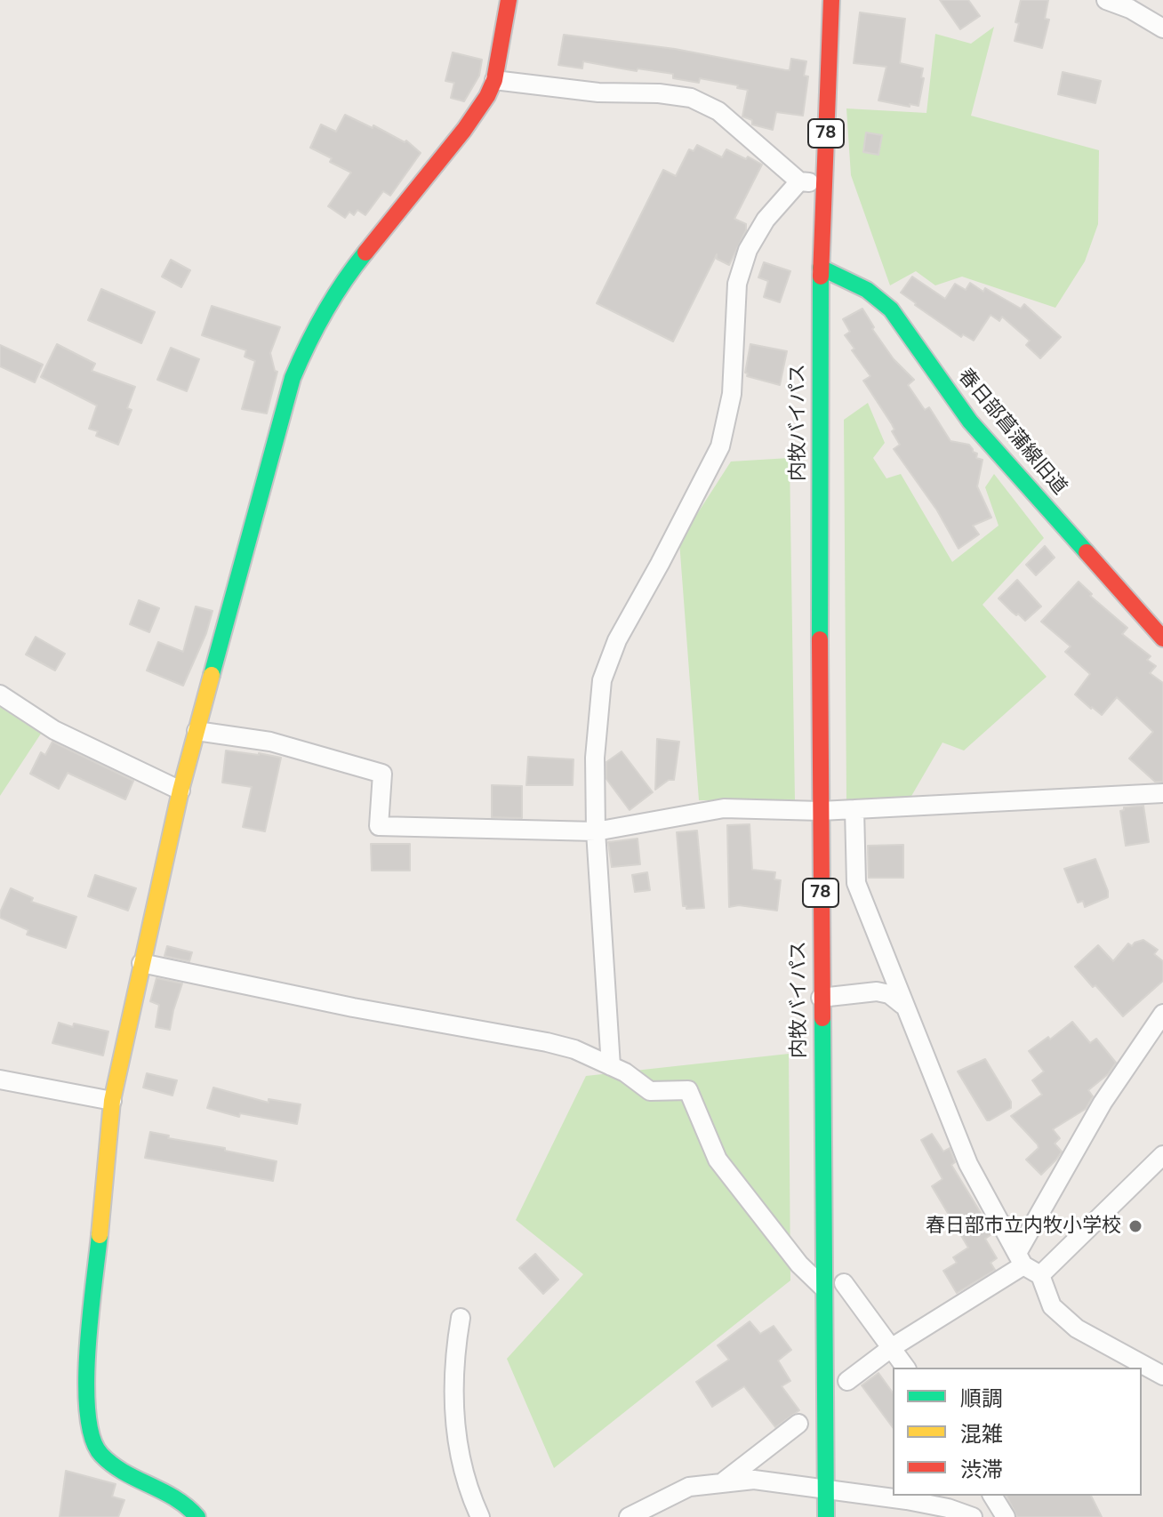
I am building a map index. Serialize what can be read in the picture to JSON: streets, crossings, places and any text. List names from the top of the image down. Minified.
{"streets":{"street":["78","内牧バイパス","春日部菖蒲線旧道"]},"crossings":[["78","内牧バイパス"],["78","春日部菖蒲線旧道"],["内牧バイパス","春日部菖蒲線旧道"]],"places":["春日部市立内牧小学校"],"legend":["順調","混雑","渋滞"]}
